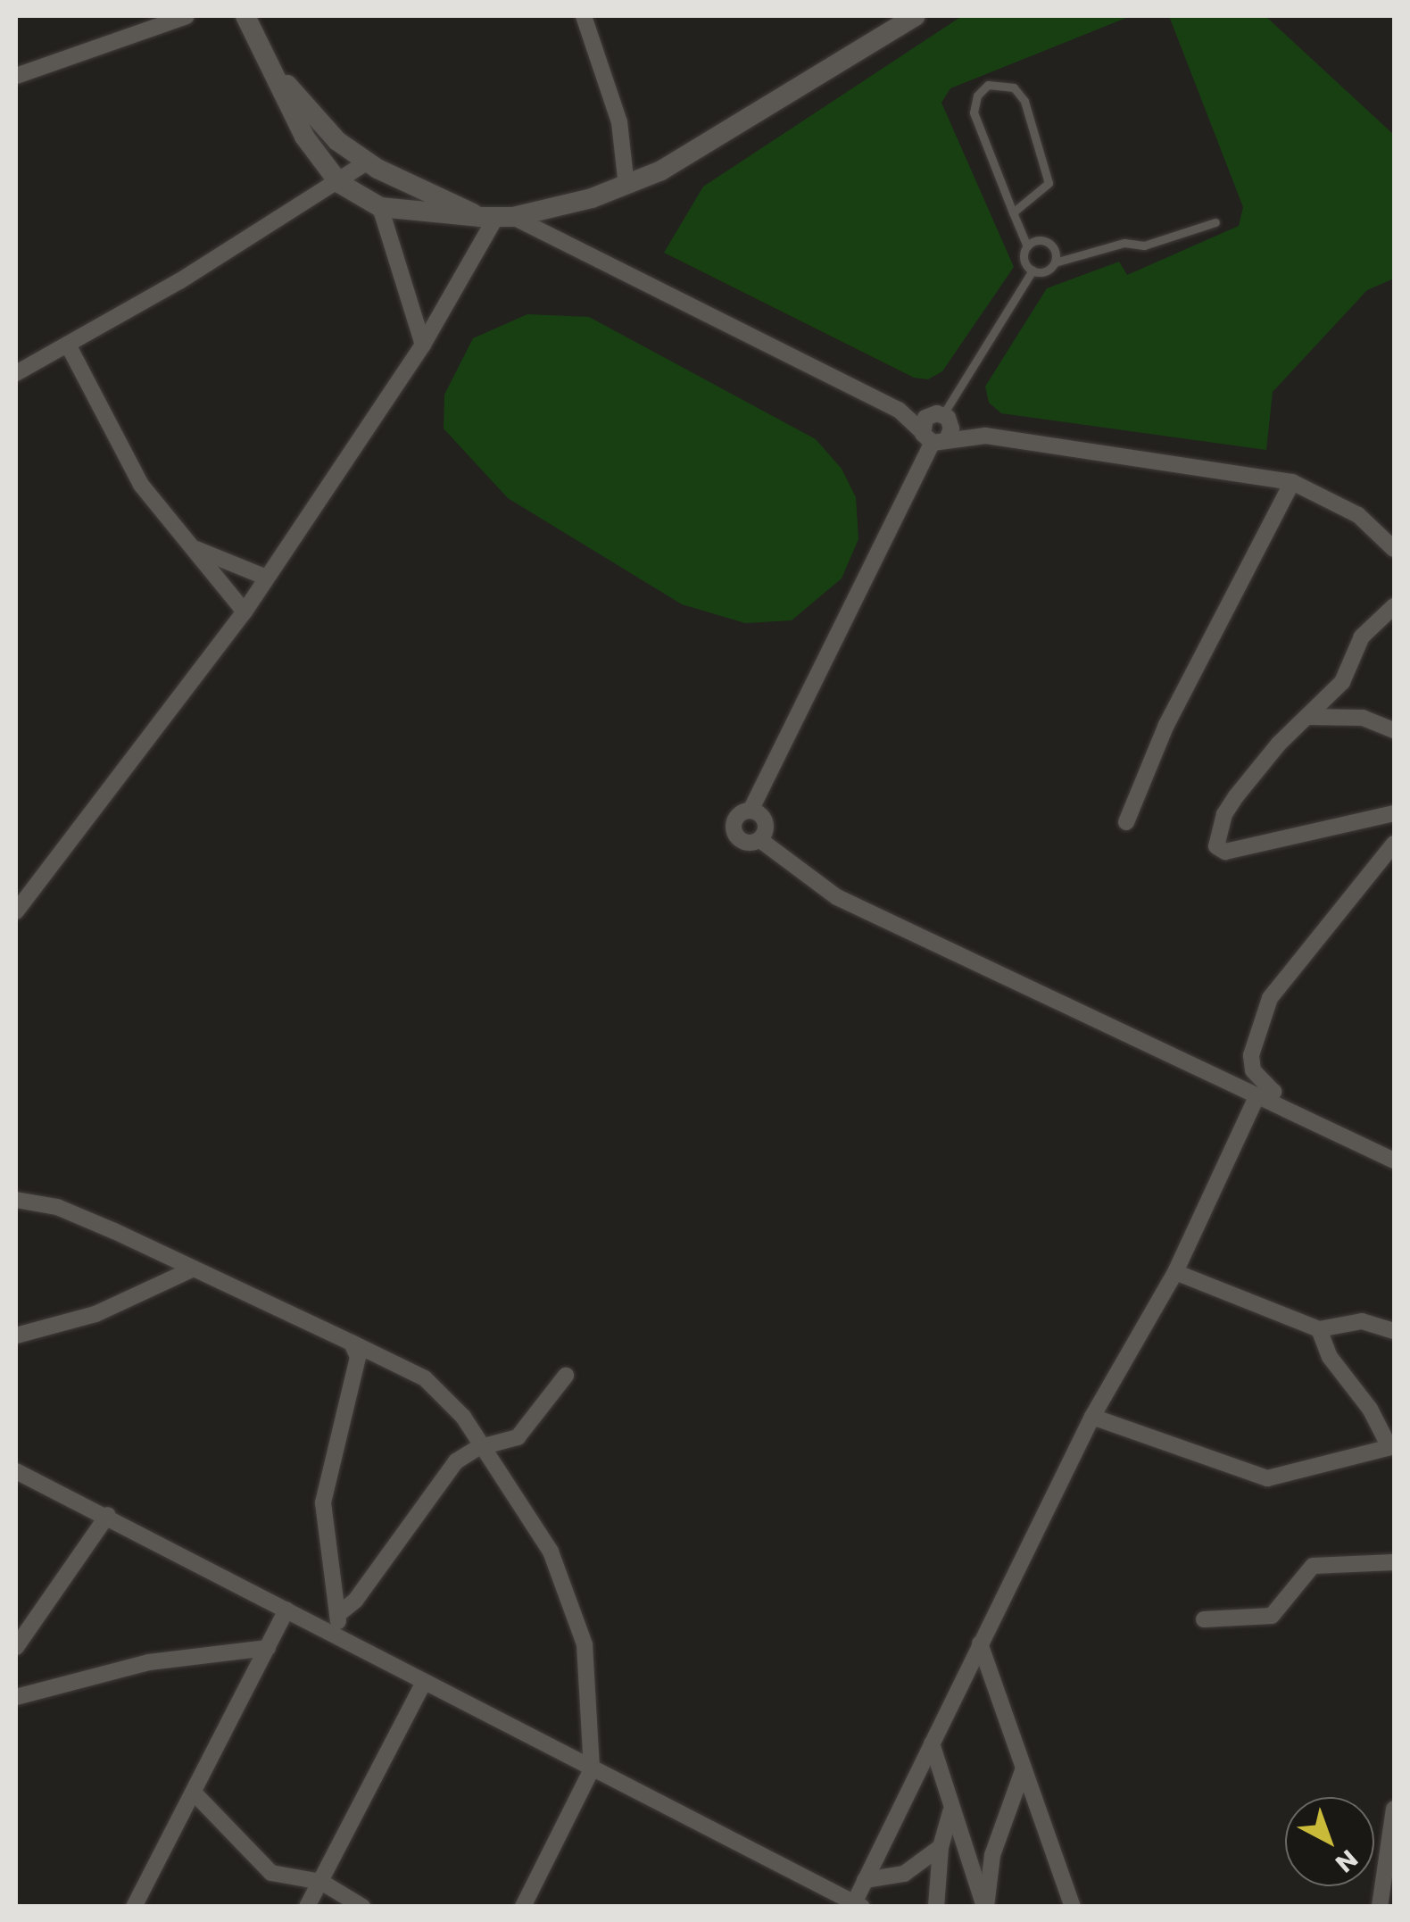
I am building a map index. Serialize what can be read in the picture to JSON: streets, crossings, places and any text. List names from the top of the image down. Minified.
{"north":"bottom right"}
